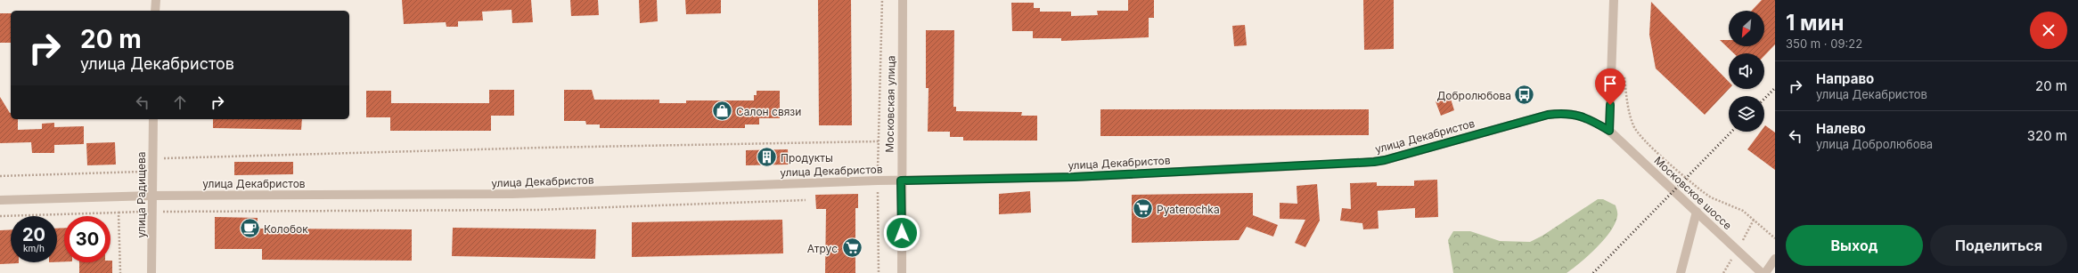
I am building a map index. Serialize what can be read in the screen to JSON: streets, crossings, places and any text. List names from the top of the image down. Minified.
{"streets":{"street":["Московская улица","улица Декабристов","Московское шоссе","улица Радищева"]},"crossings":[["Московская улица","улица Декабристов"],["улица Декабристов","Московское шоссе"],["улица Декабристов","улица Радищева"]],"places":{"bus stop":["Добролюбова"],"shop":["Салон связи"],"building":["Продукты"],"supermarket":["Pyaterochka","Атрус"],"cafe":["Колобок"]},"north":"bottom left","page":{"heading":["1 мин","350 m · 09:22"],"turn":["20 m","улица Декабристов"],"list":[{"name":"Направо","note":"улица Декабристов","value":"20 m"},{"name":"Налево","note":"улица Добролюбова","value":"320 m"}],"speed":"20 km/h","limit":"30","buttons":["Выход","Поделиться"]}}
